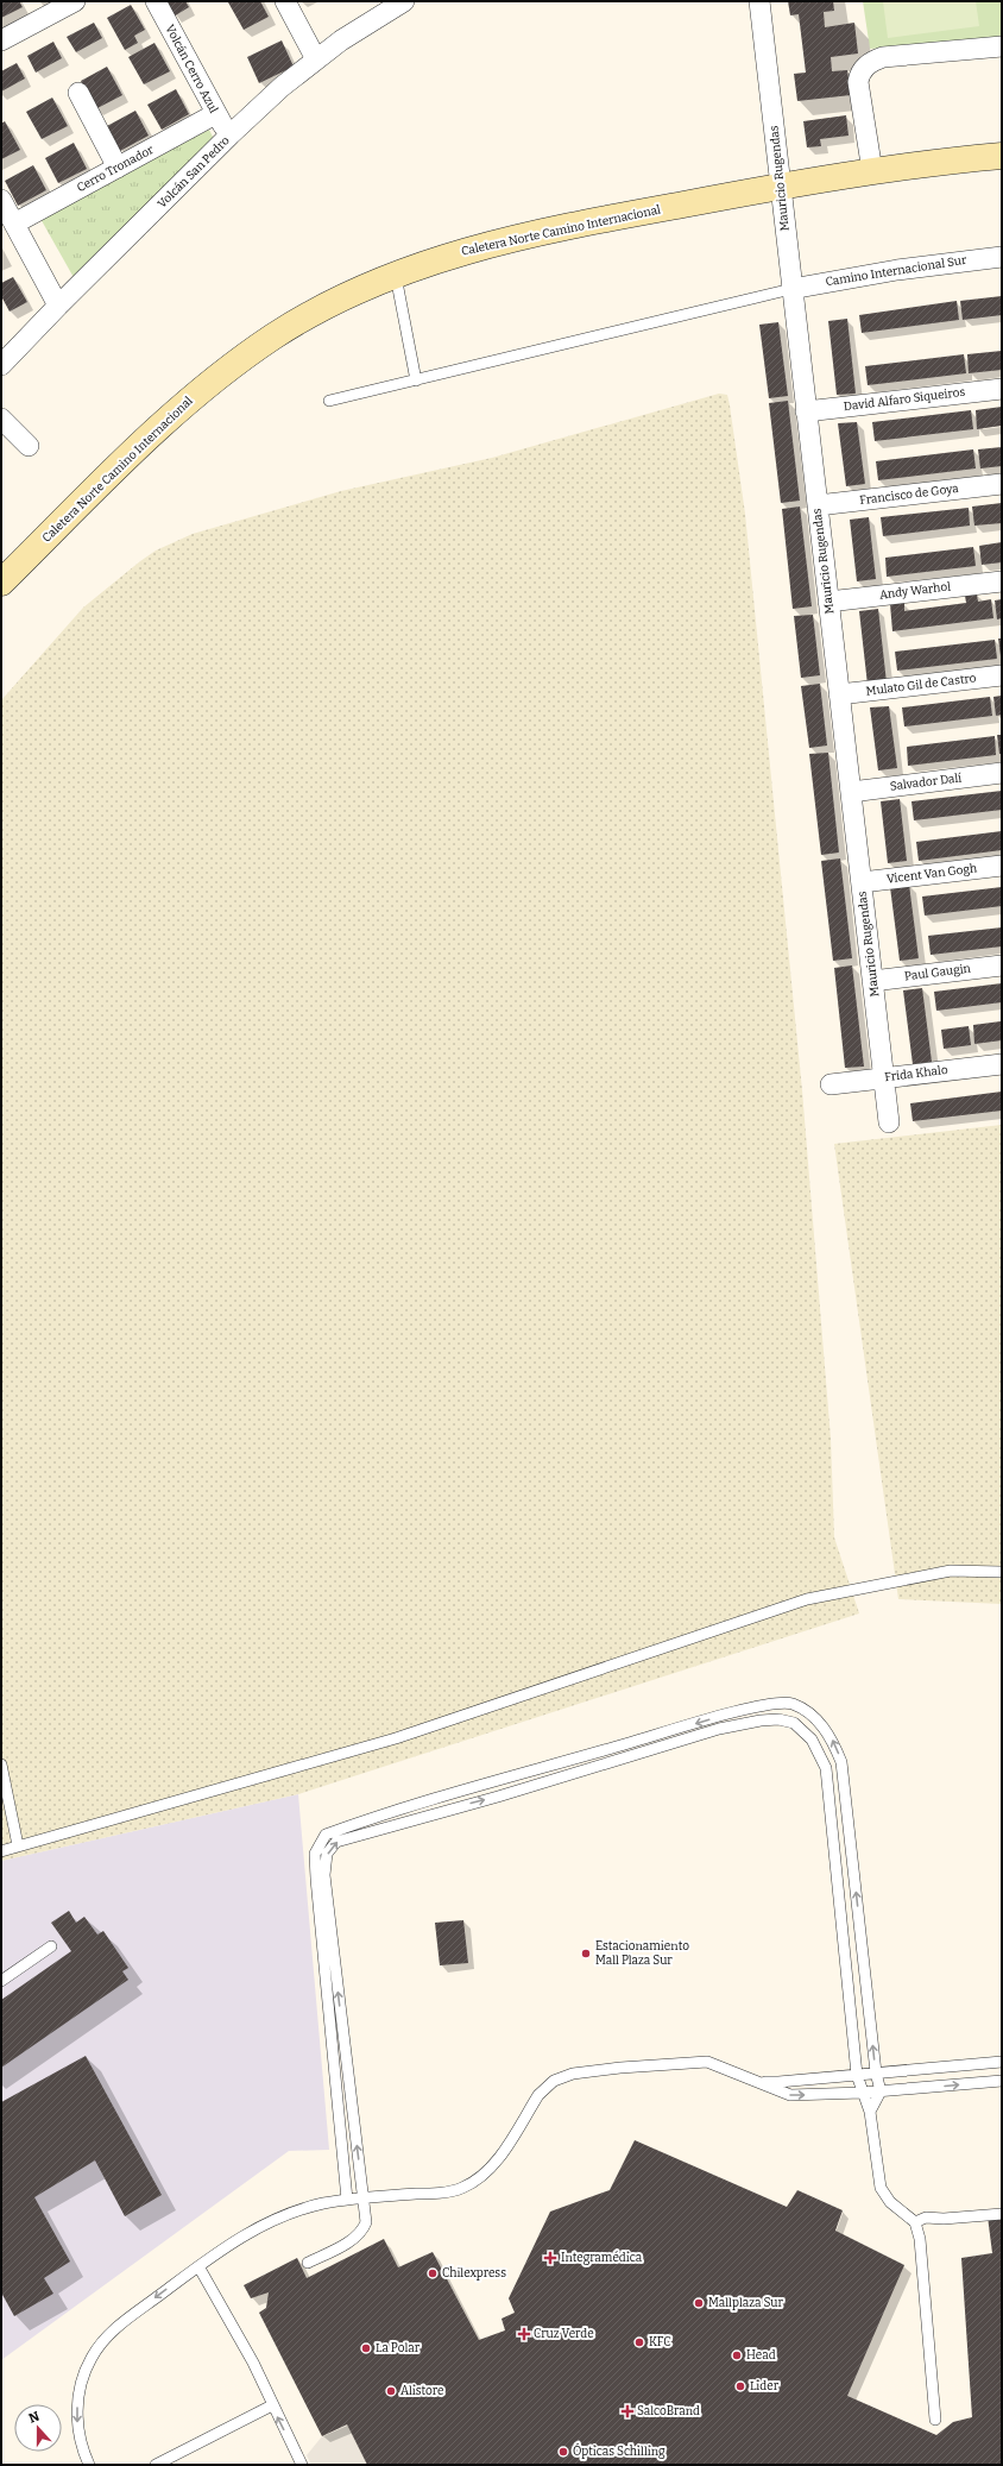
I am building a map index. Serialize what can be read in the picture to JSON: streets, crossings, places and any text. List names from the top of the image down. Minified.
{"streets":{"street":["Volcán Cerro Azul","Cerro Tronador","Volcán San Pedro","Mauricio Rugendas","Caletera Norte Camino Internacional","Camino Internacional Sur","David Alfaro Siqueiros","Francisco de Goya","Andy Warhol","Mulato Gil de Castro","Salvador Dalí","Vicent Van Gogh","Paul Gaugin","Frida Khalo"]},"crossings":[["Volcán Cerro Azul","Cerro Tronador"],["Volcán Cerro Azul","Volcán San Pedro"],["Mauricio Rugendas","Caletera Norte Camino Internacional"],["Mauricio Rugendas","Camino Internacional Sur"],["Mauricio Rugendas","David Alfaro Siqueiros"],["Mauricio Rugendas","Francisco de Goya"],["Mauricio Rugendas","Andy Warhol"],["Mauricio Rugendas","Mulato Gil de Castro"],["Mauricio Rugendas","Salvador Dalí"],["Mauricio Rugendas","Vicent Van Gogh"],["Mauricio Rugendas","Paul Gaugin"],["Mauricio Rugendas","Frida Khalo"]],"places":{"other":["Estacionamiento Mall Plaza Sur","Chilexpress","Mallplaza Sur","KFC","La Polar","Head","Lider","Alistore","Ópticas Schilling"],"health":["Integramédica","Cruz Verde","SalcoBrand"]},"north":"top"}
